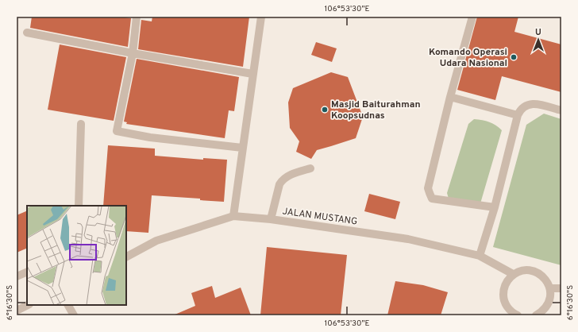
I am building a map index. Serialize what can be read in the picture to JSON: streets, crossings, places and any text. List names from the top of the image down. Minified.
{"streets":{"lane":["JALAN MUSTANG"]},"places":["Komando Operasi Udara Nasional","Masjid Baiturahman Koopsudnas"],"north":"top","coordinates":["106°53'30\"E","6°16'30\"S"]}
